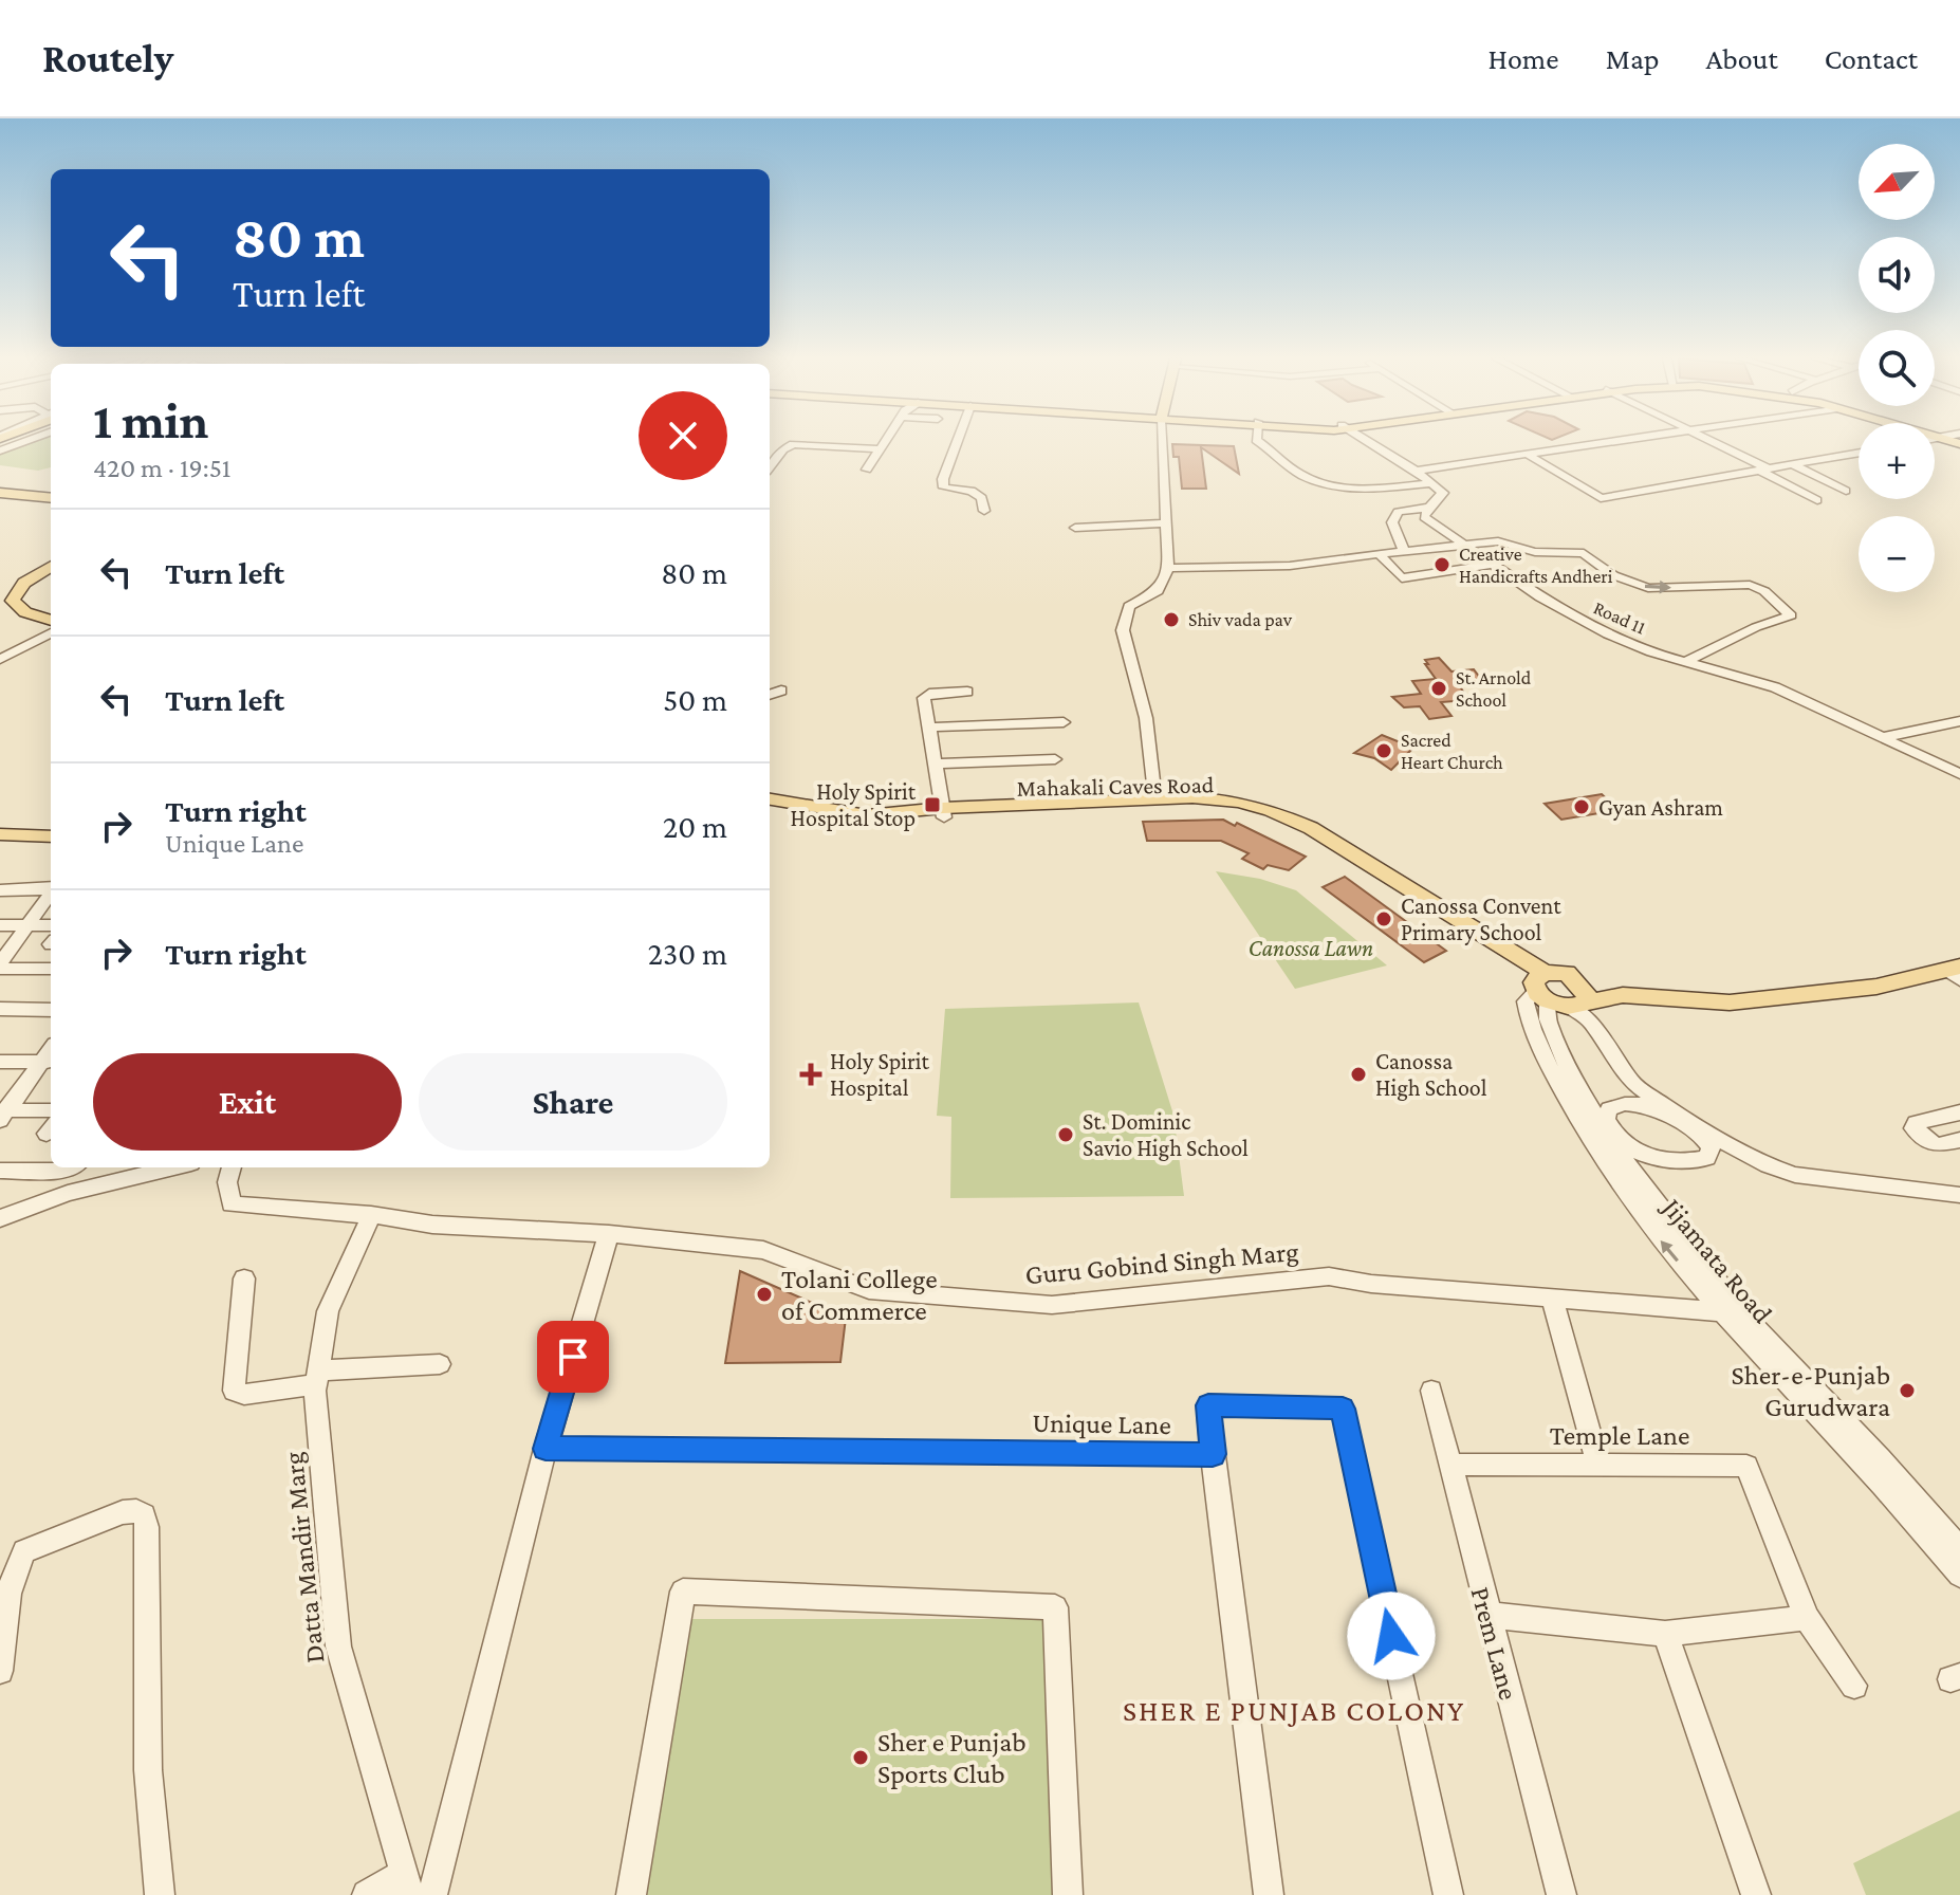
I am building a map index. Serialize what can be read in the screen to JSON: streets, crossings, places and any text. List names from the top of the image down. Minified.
{"streets":{"main road":["Mahakali Caves Road"],"street":["Road 11","Jijamata Road","Guru Gobind Singh Marg","Unique Lane","Temple Lane","Datta Mandir Marg","Prem Lane"]},"crossings":[["Mahakali Caves Road","Jijamata Road"],["Jijamata Road","Guru Gobind Singh Marg"],["Guru Gobind Singh Marg","Datta Mandir Marg"],["Temple Lane","Prem Lane"]],"districts":["SHER E PUNJAB COLONY"],"parks":["Canossa Lawn"],"places":{"other":["Creative Handicrafts Andheri","Shiv vada pav","St. Arnold School","Sacred Heart Church","Gyan Ashram","Canossa Convent Primary School","Canossa High School","St. Dominic Savio High School","Tolani College of Commerce","Sher-e-Punjab Gurudwara","Sher e Punjab Sports Club"],"transit":["Holy Spirit Hospital Stop"],"health":["Holy Spirit Hospital"]},"north":"bottom left","page":{"header":"Routely","nav":["Home","Map","About","Contact"],"map_buttons":["+","−"],"turn":["80 m","Turn left"],"heading":["1 min","420 m · 19:51"],"list":[{"name":"Turn left","value":"80 m"},{"name":"Turn left","value":"50 m"},{"name":"Turn right","note":"Unique Lane","value":"20 m"},{"name":"Turn right","value":"230 m"}],"buttons":["Exit","Share"]}}
